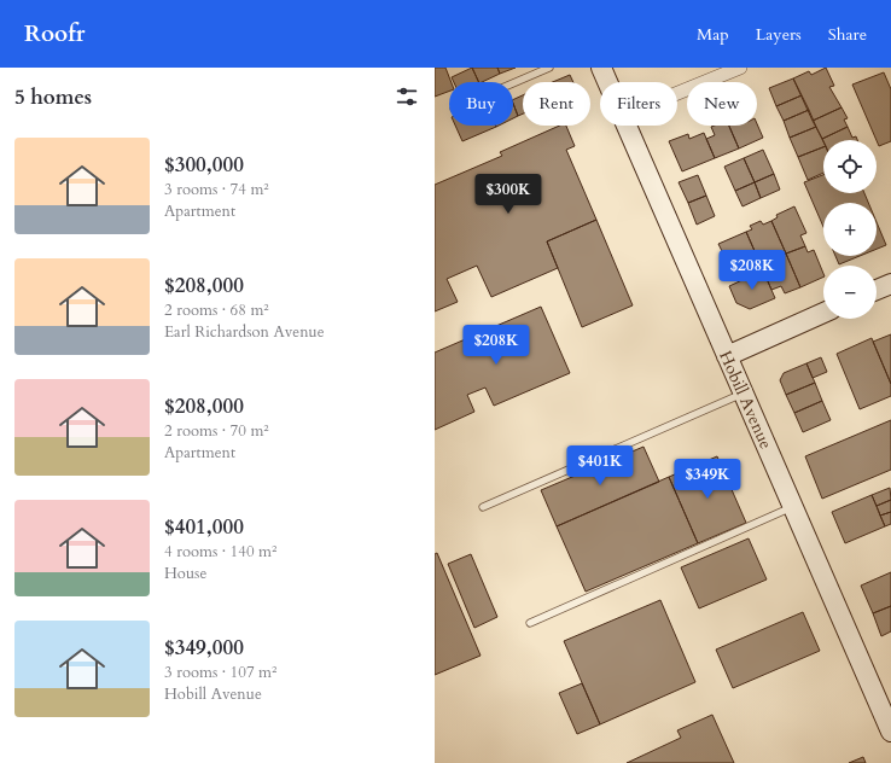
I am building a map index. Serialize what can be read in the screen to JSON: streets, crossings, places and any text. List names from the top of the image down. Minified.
{"streets":{"street":["Hobill Avenue"]},"page":{"header":"Roofr","nav":["Map","Layers","Share"],"heading":"5 homes","chip":["Buy","Rent","Filters","New"],"list":[{"name":"$300,000","note":"3 rooms · 74 m² · Apartment"},{"name":"$208,000","note":"2 rooms · 68 m² · Earl Richardson Avenue"},{"name":"$208,000","note":"2 rooms · 70 m² · Apartment"},{"name":"$401,000","note":"4 rooms · 140 m² · House"},{"name":"$349,000","note":"3 rooms · 107 m² · Hobill Avenue"}],"map_buttons":["+","−"],"price":["$300K","$208K","$208K","$401K","$349K"]}}
